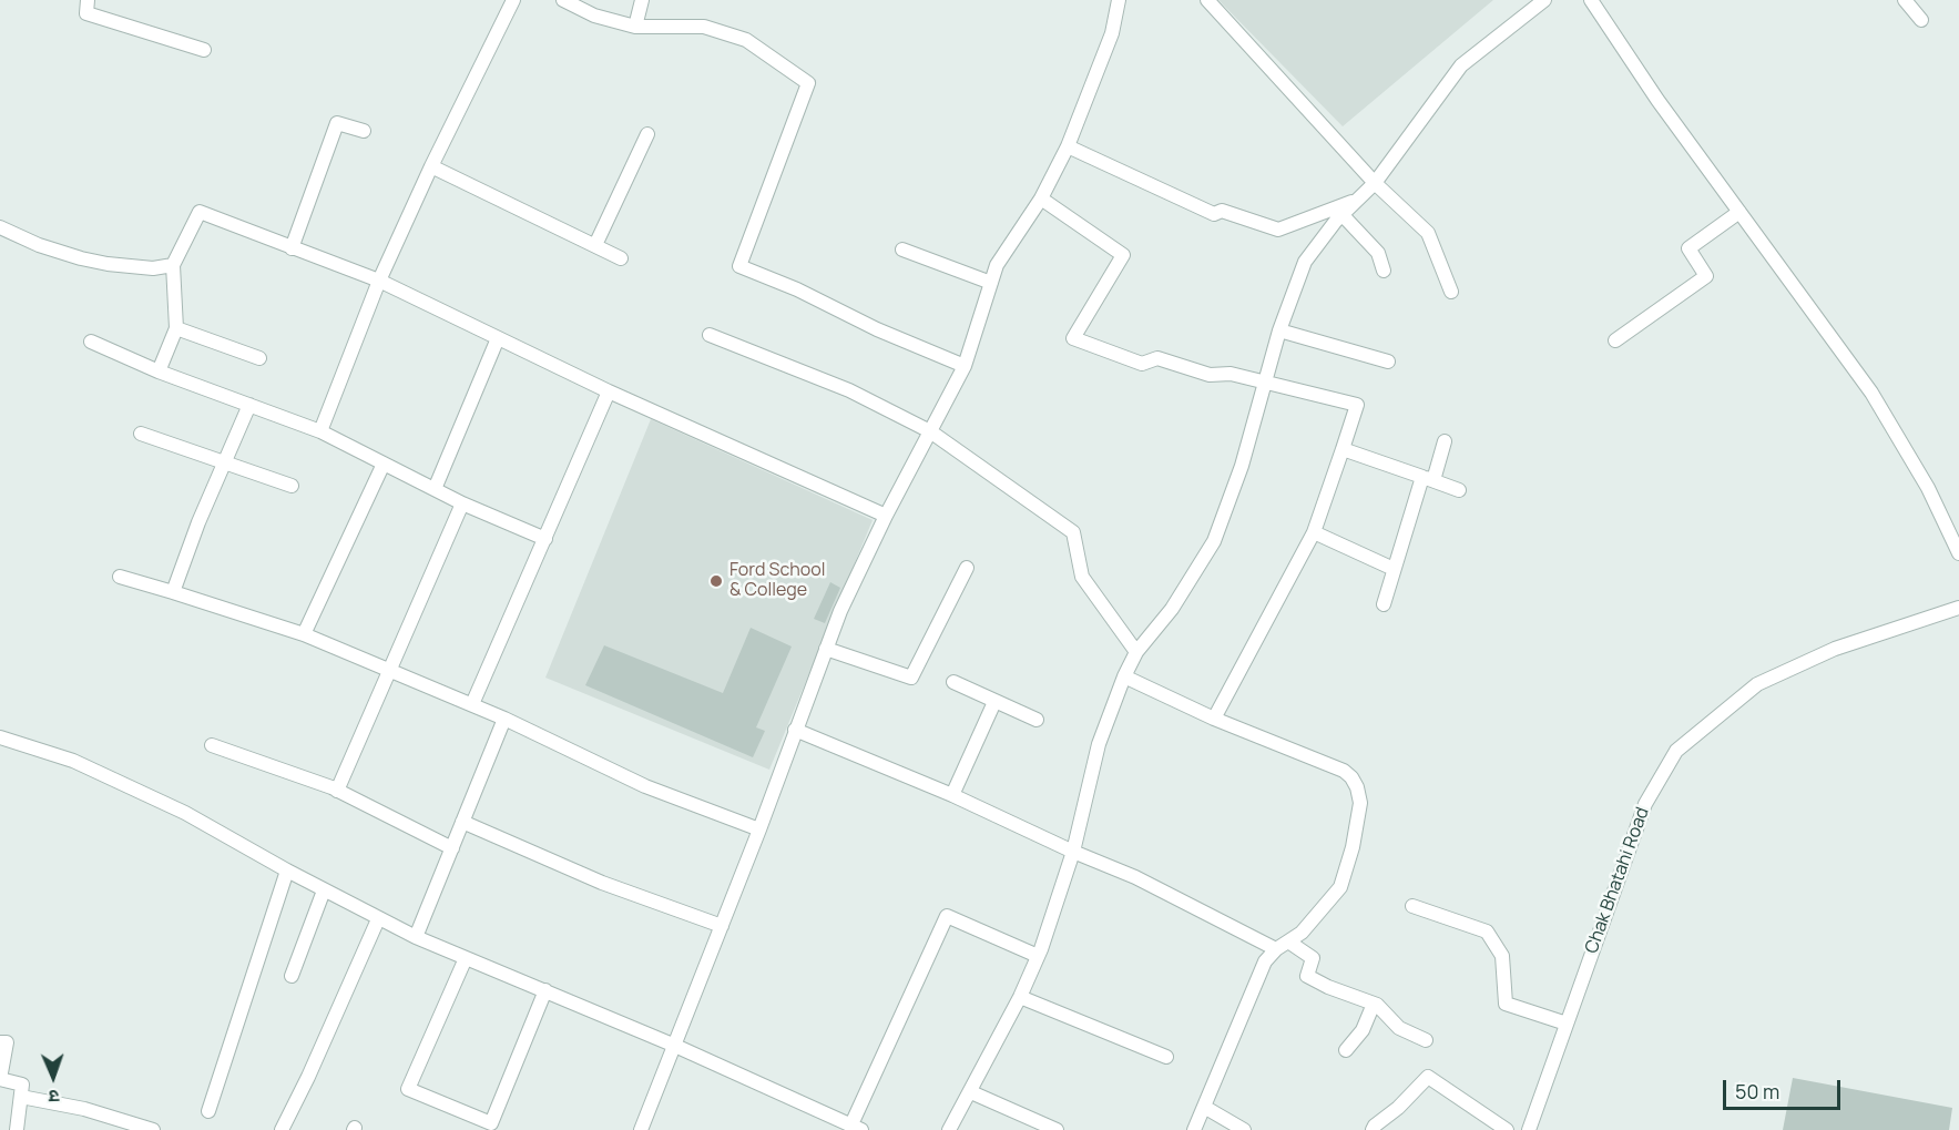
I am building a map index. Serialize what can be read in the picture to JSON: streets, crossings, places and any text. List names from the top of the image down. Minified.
{"streets":{"street":["Chak Bhatahi Road"]},"places":["Ford School & College"],"scale_bar":"50 m","north":"bottom"}
